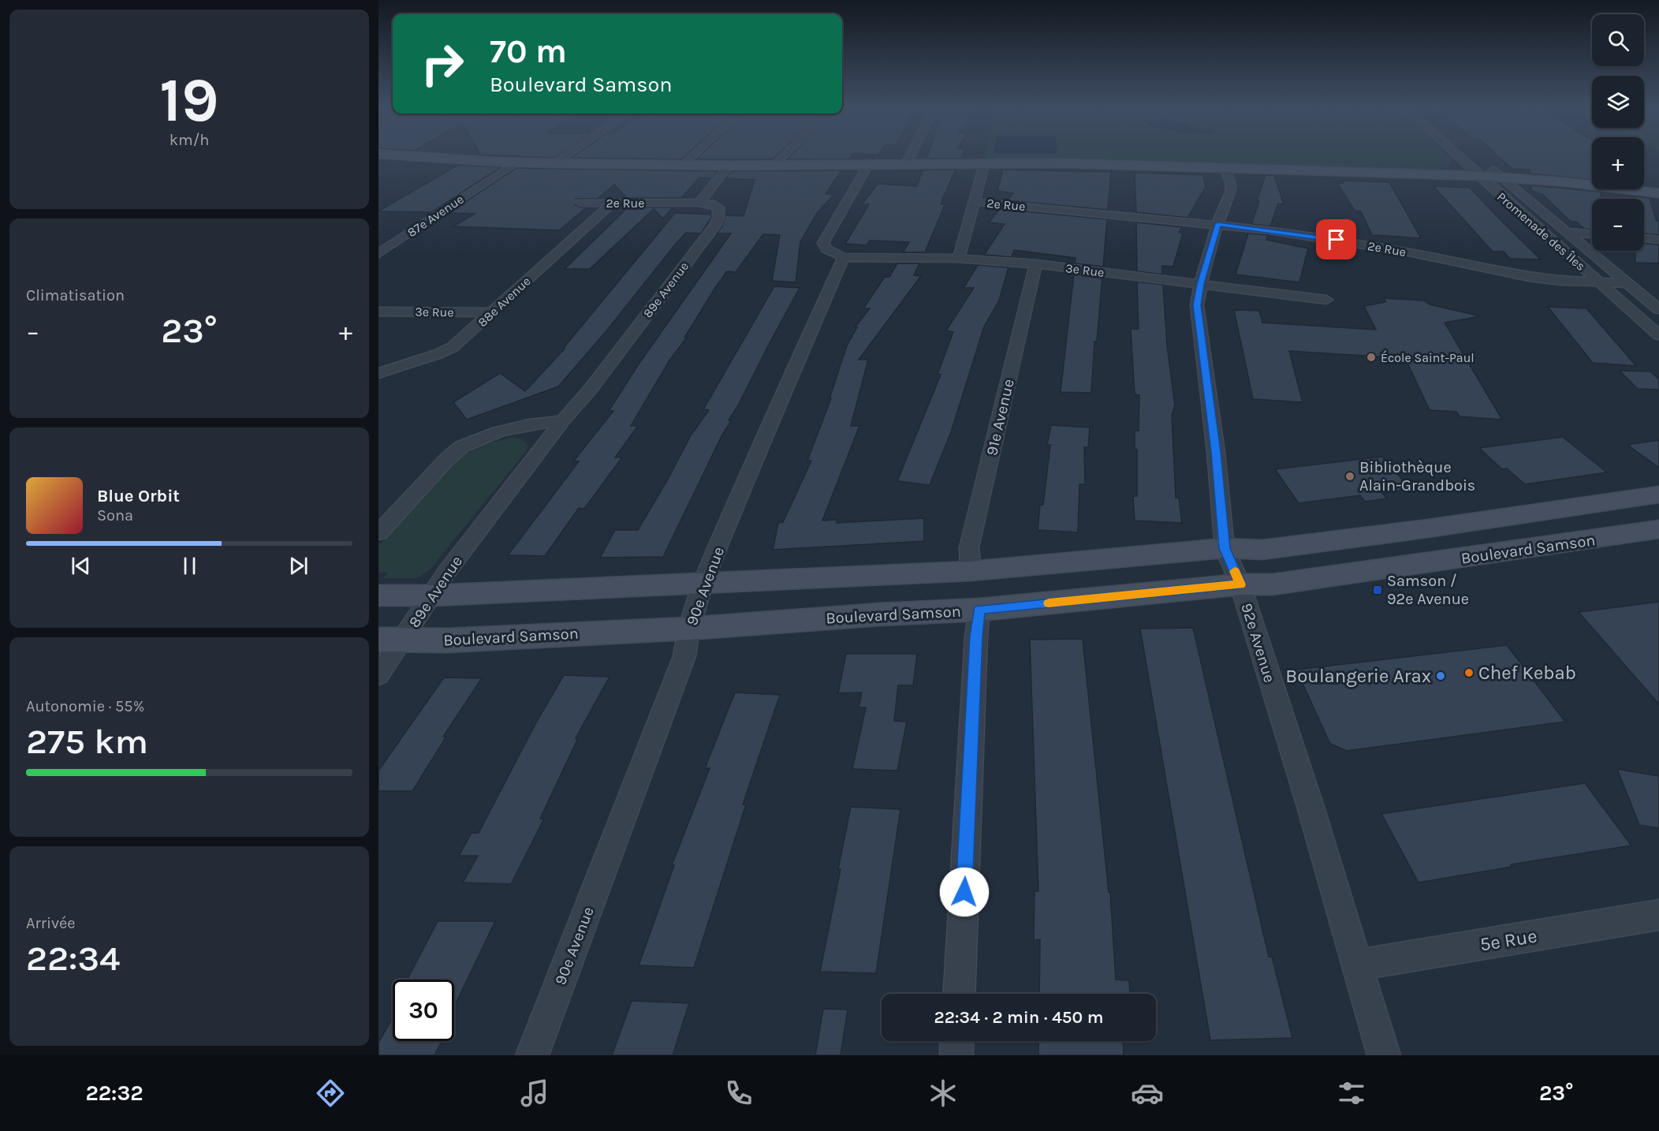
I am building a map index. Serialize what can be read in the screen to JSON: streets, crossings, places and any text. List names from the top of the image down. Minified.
{"streets":{"street":["2e Rue","87e Avenue","Promenade des Îles","3e Rue","89e Avenue","88e Avenue","91e Avenue","Boulevard Samson","90e Avenue","92e Avenue","5e Rue"]},"crossings":[["2e Rue","Promenade des Îles"],["2e Rue","89e Avenue"],["2e Rue","88e Avenue"],["2e Rue","92e Avenue"],["3e Rue","88e Avenue"],["3e Rue","91e Avenue"],["3e Rue","90e Avenue"],["3e Rue","92e Avenue"],["89e Avenue","Boulevard Samson"],["Boulevard Samson","90e Avenue"],["Boulevard Samson","92e Avenue"],["92e Avenue","5e Rue"]],"places":{"other":["École Saint-Paul","Bibliothèque Alain-Grandbois","Chef Kebab","Boulangerie Arax"],"transit":["Samson / 92e Avenue"]},"page":{"tile":[["19","km/h"],"Climatisation",["Autonomie · 55%","275 km"],["Arrivée","22:34"]],"map_buttons":["+","−"],"turn":["70 m","Boulevard Samson"],"heat":["−","23°","+"],"song":["Blue Orbit","Sona"],"limit":"30","trip":"22:34 · 2 min · 450 m","tabs":["22:32","23°"]}}
